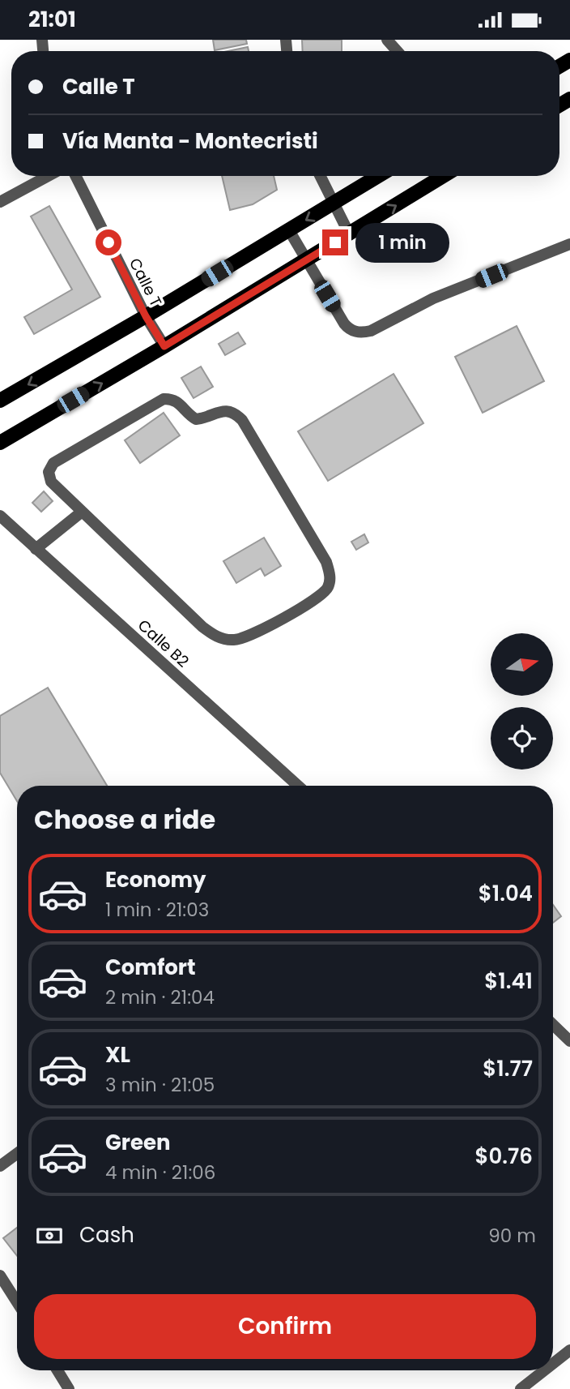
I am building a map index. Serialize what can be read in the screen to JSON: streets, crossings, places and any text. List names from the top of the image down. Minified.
{"streets":{"street":["Calle T","Calle B2"]},"north":"right","page":{"status":"21:01","banner":["Calle T","Vía Manta - Montecristi"],"bubble":"1 min","heading":"Choose a ride","list":[{"name":"Economy","note":"1 min · 21:03","value":"$1.04"},{"name":"Comfort","note":"2 min · 21:04","value":"$1.41"},{"name":"XL","note":"3 min · 21:05","value":"$1.77"},{"name":"Green","note":"4 min · 21:06","value":"$0.76"}],"pay":["Cash","90 m"],"buttons":"Confirm"}}
